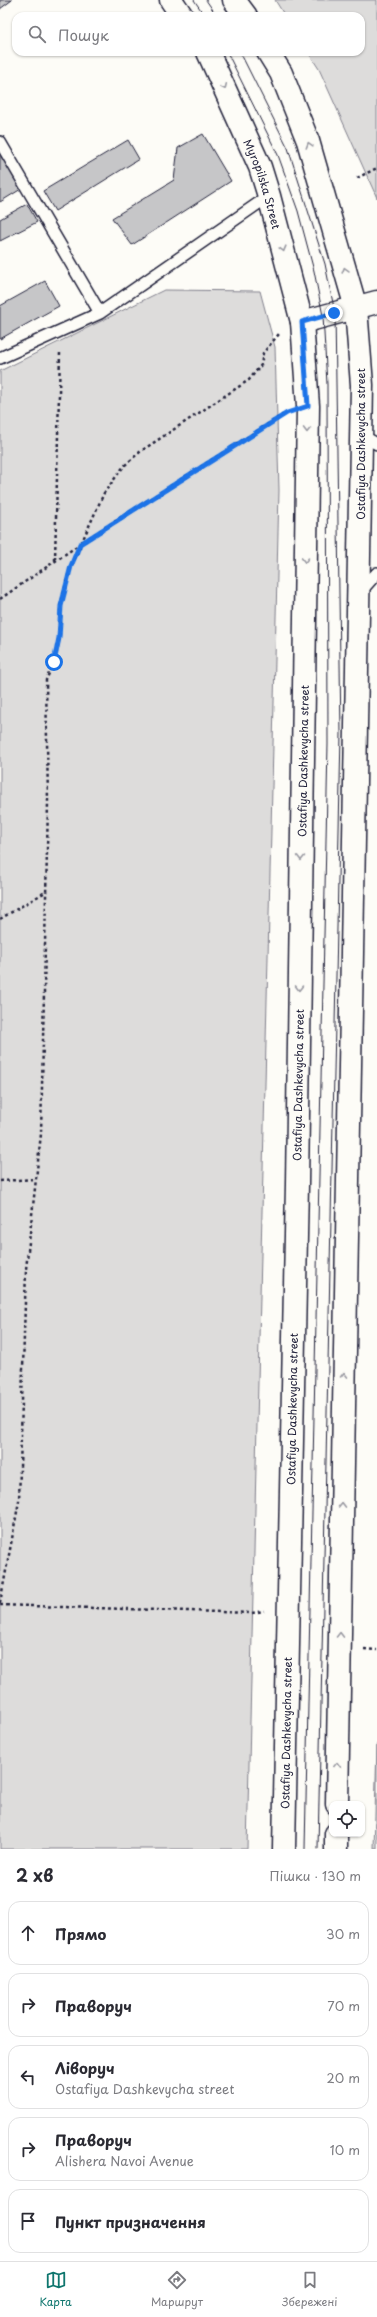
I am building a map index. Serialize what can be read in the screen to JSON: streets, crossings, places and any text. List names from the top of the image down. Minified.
{"streets":{"street":["Myropilska Street","Ostafiya Dashkevycha street"]},"crossings":[["Myropilska Street","Ostafiya Dashkevycha street"]],"page":{"search":"Пошук","heading":["2 хв","Пішки · 130 m"],"list":[["Прямо","30 m"],["Праворуч","70 m"],["Ліворуч","Ostafiya Dashkevycha street","20 m"],["Праворуч","Alishera Navoi Avenue","10 m"],"Пункт призначення"],"nav":["Карта","Маршрут","Збережені"]}}
